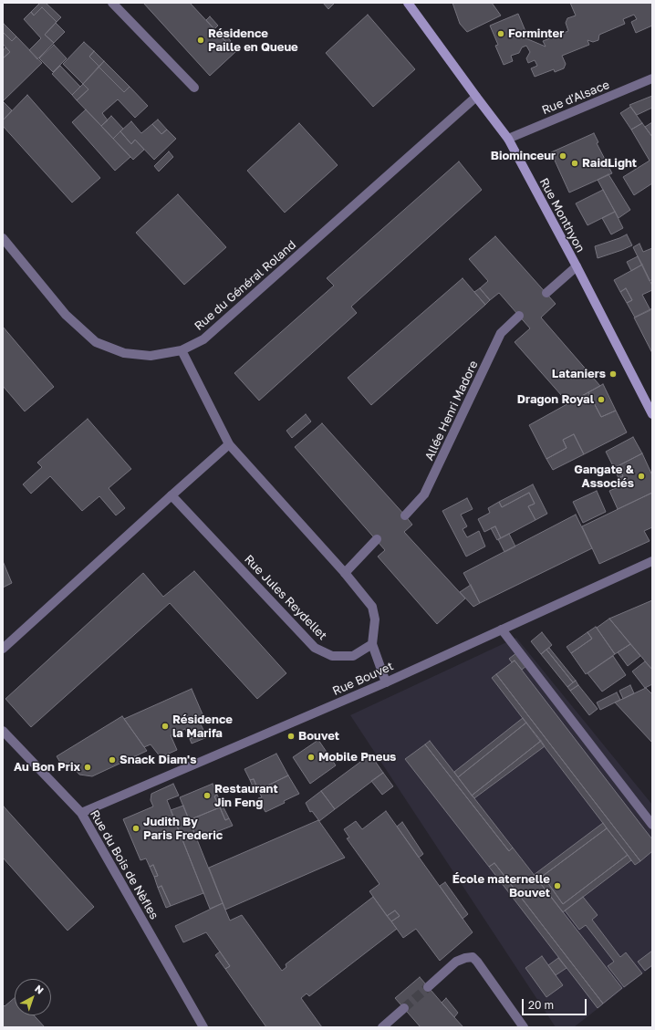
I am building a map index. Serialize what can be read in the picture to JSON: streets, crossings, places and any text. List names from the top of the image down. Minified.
{"streets":{"main road":["Rue Monthyon"],"street":["Rue d'Alsace","Rue du Général Roland","Allée Henri Madore","Rue Jules Reydellet","Rue Bouvet","Rue du Bois de Nèfles"]},"crossings":[["Rue d'Alsace","Rue Monthyon"],["Rue Monthyon","Rue du Général Roland"],["Rue Bouvet","Rue du Bois de Nèfles"]],"places":["Forminter","Résidence Paille en Queue","Biominceur","RaidLight","Lataniers","Dragon Royal","Gangate & Associés","Résidence la Marifa","Bouvet","Mobile Pneus","Snack Diam's","Au Bon Prix","Restaurant Jin Feng","Judith By Paris Frederic","École maternelle Bouvet"],"scale_bar":"20 m","north":"top right"}
